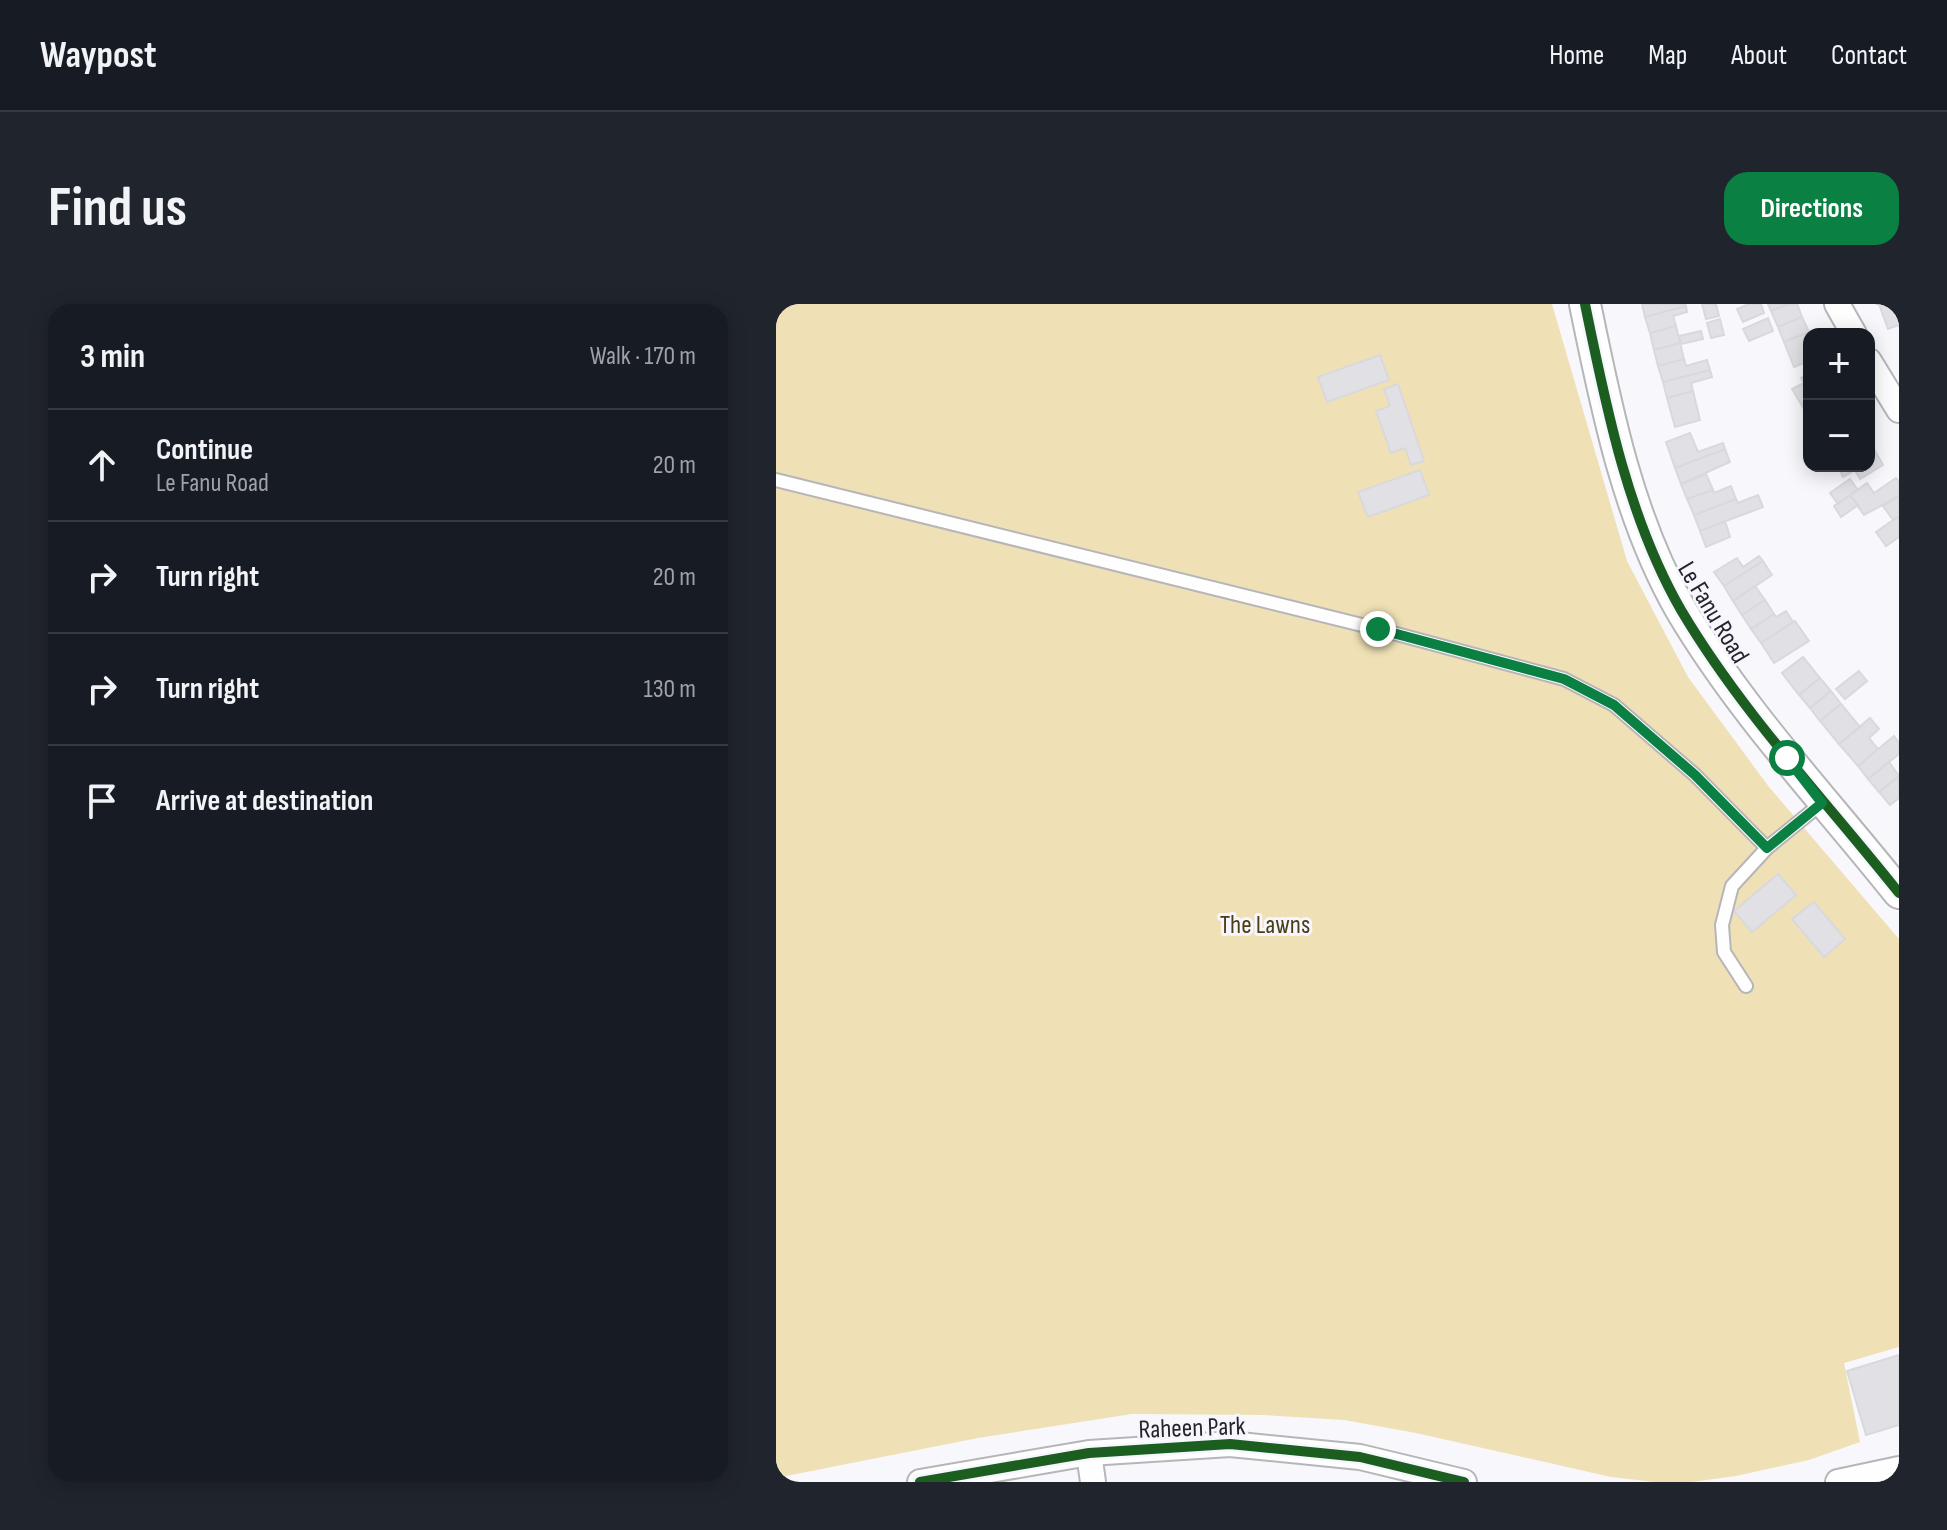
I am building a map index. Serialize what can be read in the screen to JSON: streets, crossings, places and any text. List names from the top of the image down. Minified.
{"streets":{"street":["Le Fanu Road","Raheen Park"]},"parks":["The Lawns"],"page":{"header":"Waypost","nav":["Home","Map","About","Contact"],"buttons":"Directions","title":"Find us","heading":["3 min","Walk · 170 m"],"map_buttons":["+","−"],"list":[["Continue","Le Fanu Road","20 m"],["Turn right","20 m"],["Turn right","130 m"],"Arrive at destination"]}}
